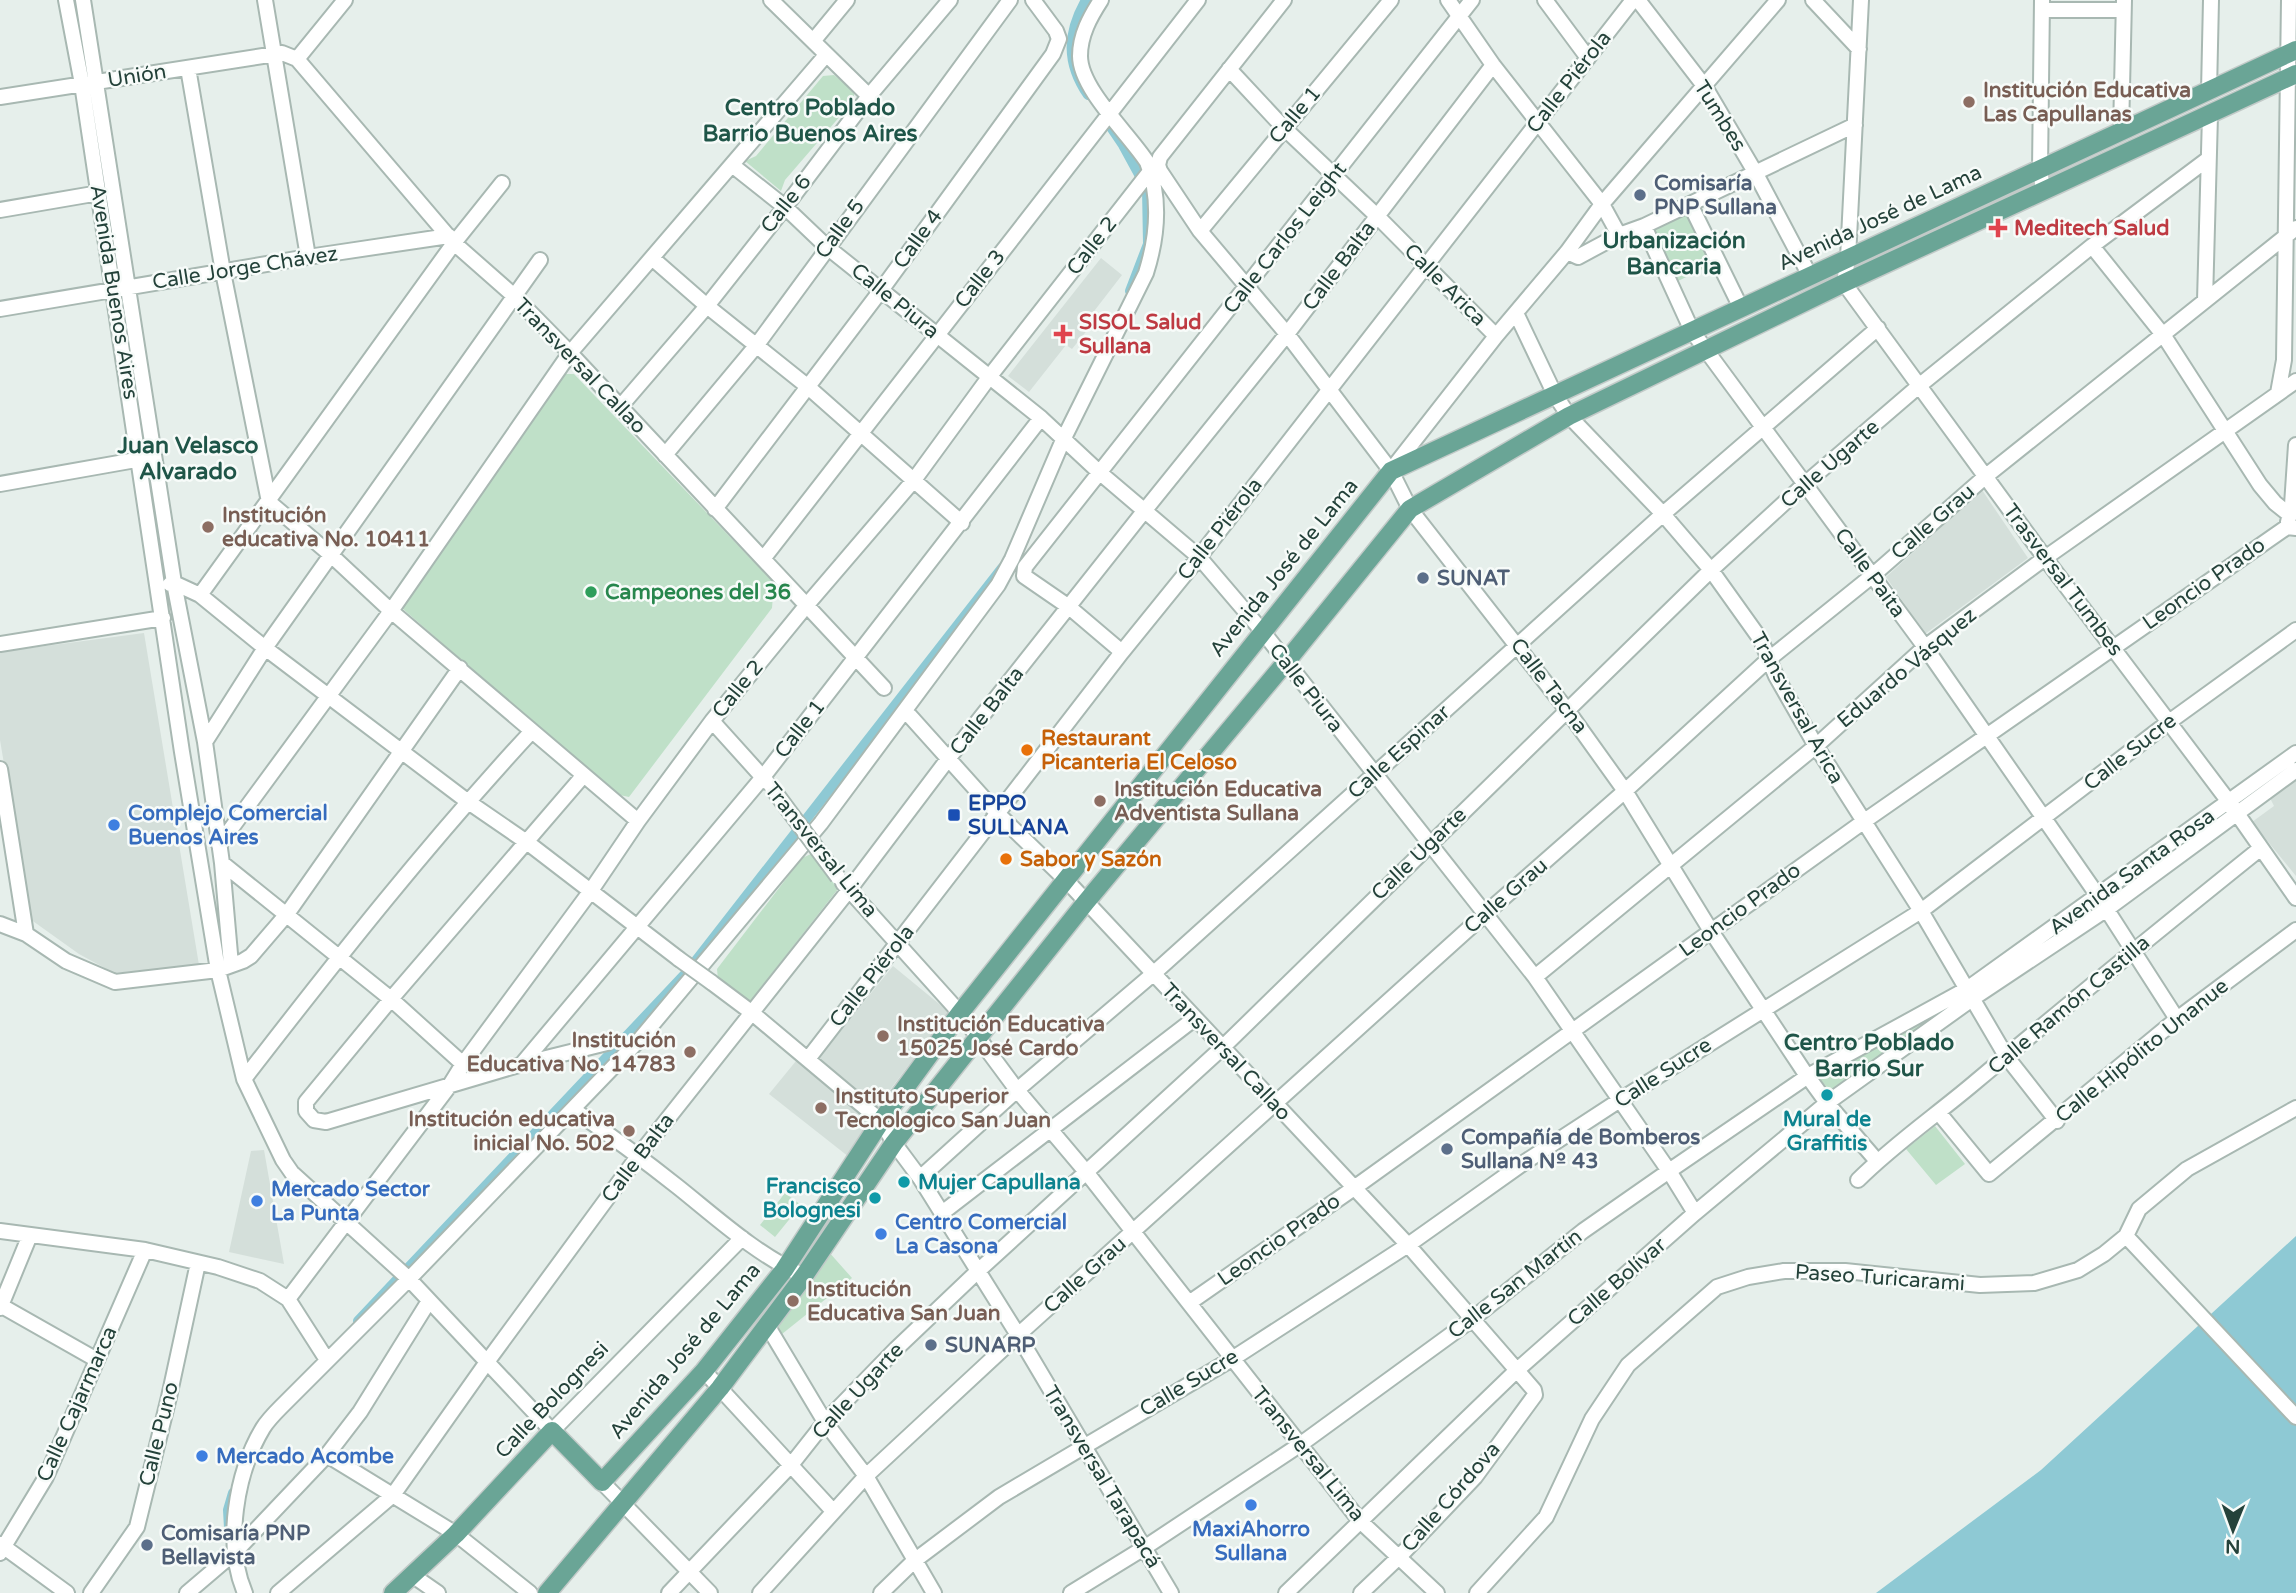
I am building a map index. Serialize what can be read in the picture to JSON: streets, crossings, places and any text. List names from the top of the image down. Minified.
{"streets":{"main road":["Avenida José de Lama","Calle Bolognesi"],"street":["Unión","Calle Piérola","Calle 1","Tumbes","Calle 6","Calle 5","Calle Carlos Leight","Calle 4","Calle 2","Calle Balta","Calle Jorge Chávez","Calle 3","Calle Arica","Avenida Buenos Aires","Calle Piura","Transversal Callao","Calle Ugarte","Calle Grau","Calle Paita","Trasversal Tumbes","Leoncio Prado","Eduardo Vásquez","Calle Tacna","Transversal Arica","Calle Espinar","Calle Sucre","Transversal Lima","Avenida Santa Rosa","Calle Ramón Castilla","Calle Hipólito Unanue","Paseo Turicarami","Calle Bolívar","Calle San Martín","Calle Cajarmarca","Calle Puno","Transversal Tarapacá","Calle Córdova"]},"crossings":[["Unión","Avenida Buenos Aires"],["Calle Piérola","Tumbes"],["Calle Piérola","Calle Arica"],["Calle Piérola","Calle Piura"],["Calle Piérola","Transversal Callao"],["Calle Piérola","Calle Tacna"],["Calle Piérola","Transversal Lima"],["Calle Piérola","Transversal Tarapacá"],["Calle 1","Calle Arica"],["Calle 1","Calle Piura"],["Calle 1","Transversal Callao"],["Calle 1","Calle Tacna"],["Calle 1","Transversal Lima"],["Calle 1","Transversal Tarapacá"],["Tumbes","Avenida José de Lama"],["Calle 6","Calle Piura"],["Calle 6","Transversal Callao"],["Avenida José de Lama","Calle Piura"],["Avenida José de Lama","Transversal Callao"],["Avenida José de Lama","Calle Paita"],["Avenida José de Lama","Trasversal Tumbes"],["Avenida José de Lama","Calle Tacna"],["Avenida José de Lama","Transversal Arica"],["Avenida José de Lama","Transversal Lima"],["Avenida José de Lama","Transversal Tarapacá"],["Calle 5","Calle Piura"],["Calle 5","Transversal Callao"],["Calle Carlos Leight","Calle Balta"],["Calle Carlos Leight","Calle Arica"],["Calle Carlos Leight","Calle Piura"],["Calle Carlos Leight","Calle Tacna"],["Calle 4","Calle Piura"],["Calle 4","Transversal Callao"],["Calle 2","Calle Piura"],["Calle 2","Transversal Callao"],["Calle 2","Transversal Lima"],["Calle 2","Transversal Tarapacá"],["Calle Balta","Calle Arica"],["Calle Balta","Calle Piura"],["Calle Balta","Transversal Callao"],["Calle Balta","Calle Tacna"],["Calle Balta","Transversal Lima"],["Calle Balta","Transversal Tarapacá"],["Calle Jorge Chávez","Avenida Buenos Aires"],["Calle Jorge Chávez","Transversal Callao"],["Calle 3","Calle Piura"],["Calle 3","Transversal Callao"],["Calle Arica","Calle Tacna"],["Avenida Buenos Aires","Transversal Tarapacá"],["Calle Piura","Calle Ugarte"],["Calle Piura","Calle Grau"],["Calle Piura","Leoncio Prado"],["Calle Piura","Eduardo Vásquez"],["Calle Piura","Calle Espinar"],["Calle Piura","Calle Sucre"],["Calle Piura","Calle Bolívar"],["Calle Piura","Calle San Martín"],["Transversal Callao","Calle Ugarte"],["Transversal Callao","Calle Grau"],["Transversal Callao","Leoncio Prado"],["Transversal Callao","Calle Espinar"],["Transversal Callao","Calle Sucre"],["Transversal Callao","Calle Bolívar"],["Transversal Callao","Calle San Martín"],["Transversal Callao","Calle Córdova"],["Calle Ugarte","Calle Paita"],["Calle Ugarte","Trasversal Tumbes"],["Calle Ugarte","Calle Tacna"],["Calle Ugarte","Transversal Arica"],["Calle Ugarte","Transversal Lima"],["Calle Ugarte","Transversal Tarapacá"],["Calle Grau","Calle Paita"],["Calle Grau","Trasversal Tumbes"],["Calle Grau","Calle Tacna"],["Calle Grau","Transversal Arica"],["Calle Grau","Transversal Lima"],["Calle Grau","Transversal Tarapacá"],["Calle Paita","Leoncio Prado"],["Calle Paita","Eduardo Vásquez"],["Calle Paita","Calle Espinar"],["Calle Paita","Calle Sucre"],["Calle Paita","Avenida Santa Rosa"],["Calle Paita","Calle Ramón Castilla"],["Calle Paita","Calle Hipólito Unanue"],["Trasversal Tumbes","Leoncio Prado"],["Trasversal Tumbes","Eduardo Vásquez"],["Trasversal Tumbes","Calle Espinar"],["Trasversal Tumbes","Calle Sucre"],["Trasversal Tumbes","Avenida Santa Rosa"],["Trasversal Tumbes","Calle Ramón Castilla"],["Leoncio Prado","Calle Tacna"],["Leoncio Prado","Transversal Arica"],["Leoncio Prado","Transversal Lima"],["Eduardo Vásquez","Calle Tacna"],["Eduardo Vásquez","Transversal Arica"],["Calle Tacna","Calle Espinar"],["Calle Tacna","Calle Sucre"],["Calle Tacna","Calle Ramón Castilla"],["Calle Tacna","Calle Bolívar"],["Calle Tacna","Calle San Martín"],["Transversal Arica","Calle Espinar"],["Transversal Arica","Calle Sucre"],["Transversal Arica","Avenida Santa Rosa"],["Transversal Arica","Calle Ramón Castilla"],["Transversal Arica","Calle Hipólito Unanue"],["Transversal Arica","Calle Bolívar"],["Transversal Arica","Calle San Martín"],["Calle Espinar","Transversal Lima"],["Calle Espinar","Transversal Tarapacá"],["Calle Sucre","Transversal Lima"],["Calle Sucre","Transversal Tarapacá"],["Transversal Lima","Calle Bolívar"],["Transversal Lima","Calle San Martín"],["Transversal Lima","Calle Córdova"],["Avenida Santa Rosa","Calle Bolívar"],["Avenida Santa Rosa","Calle San Martín"],["Calle Ramón Castilla","Calle Hipólito Unanue"],["Calle Bolívar","Calle San Martín"],["Calle San Martín","Transversal Tarapacá"]],"districts":["Centro Poblado Barrio Buenos Aires","Urbanización Bancaria","Juan Velasco Alvarado","Centro Poblado Barrio Sur"],"places":{"other":["Institución Educativa Las Capullanas","Comisaría PNP Sullana","Institución educativa No. 10411","SUNAT","Campeones del 36","Restaurant Picanteria El Celoso","Institución Educativa Adventista Sullana","Complejo Comercial Buenos Aires","Sabor y Sazón","Institución Educativa 15025 José Cardo","Institución Educativa No. 14783","Mural de Graffitis","Instituto Superior Tecnologico San Juan","Institución educativa inicial No. 502","Compañía de Bomberos Sullana Nº 43","Mujer Capullana","Francisco Bolognesi","Mercado Sector La Punta","Centro Comercial La Casona","Institución Educativa San Juan","SUNARP","Mercado Acombe","MaxiAhorro Sullana","Comisaría PNP Bellavista"],"health":["Meditech Salud","SISOL Salud Sullana"],"transit":["EPPO SULLANA"]},"north":"bottom"}
